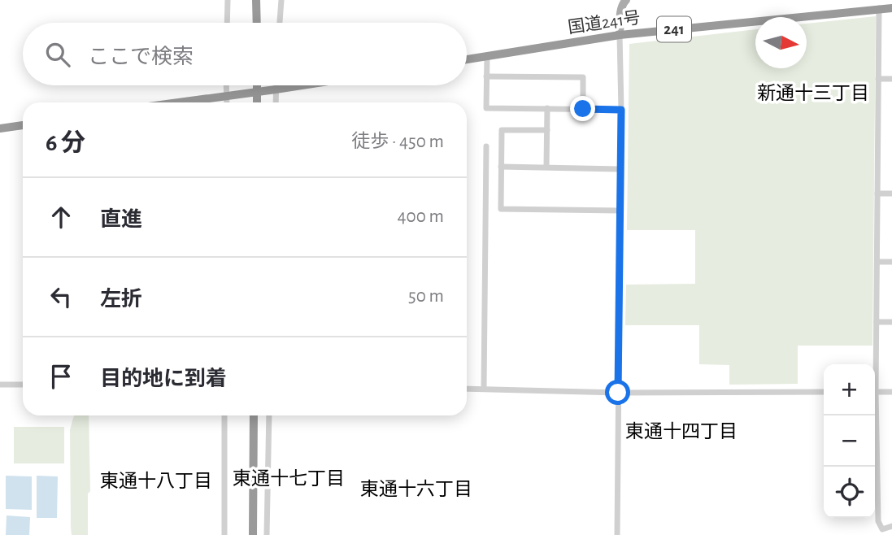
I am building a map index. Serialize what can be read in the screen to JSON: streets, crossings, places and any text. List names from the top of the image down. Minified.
{"streets":{"highway":["国道241号","241"]},"districts":["新通十三丁目","東通十四丁目","東通十七丁目","東通十八丁目","東通十六丁目"],"north":"right","page":{"search":"ここで検索","heading":["6 分","徒歩 · 450 m"],"list":[["直進","400 m"],["左折","50 m"],"目的地に到着"],"map_buttons":["+","−"]}}
